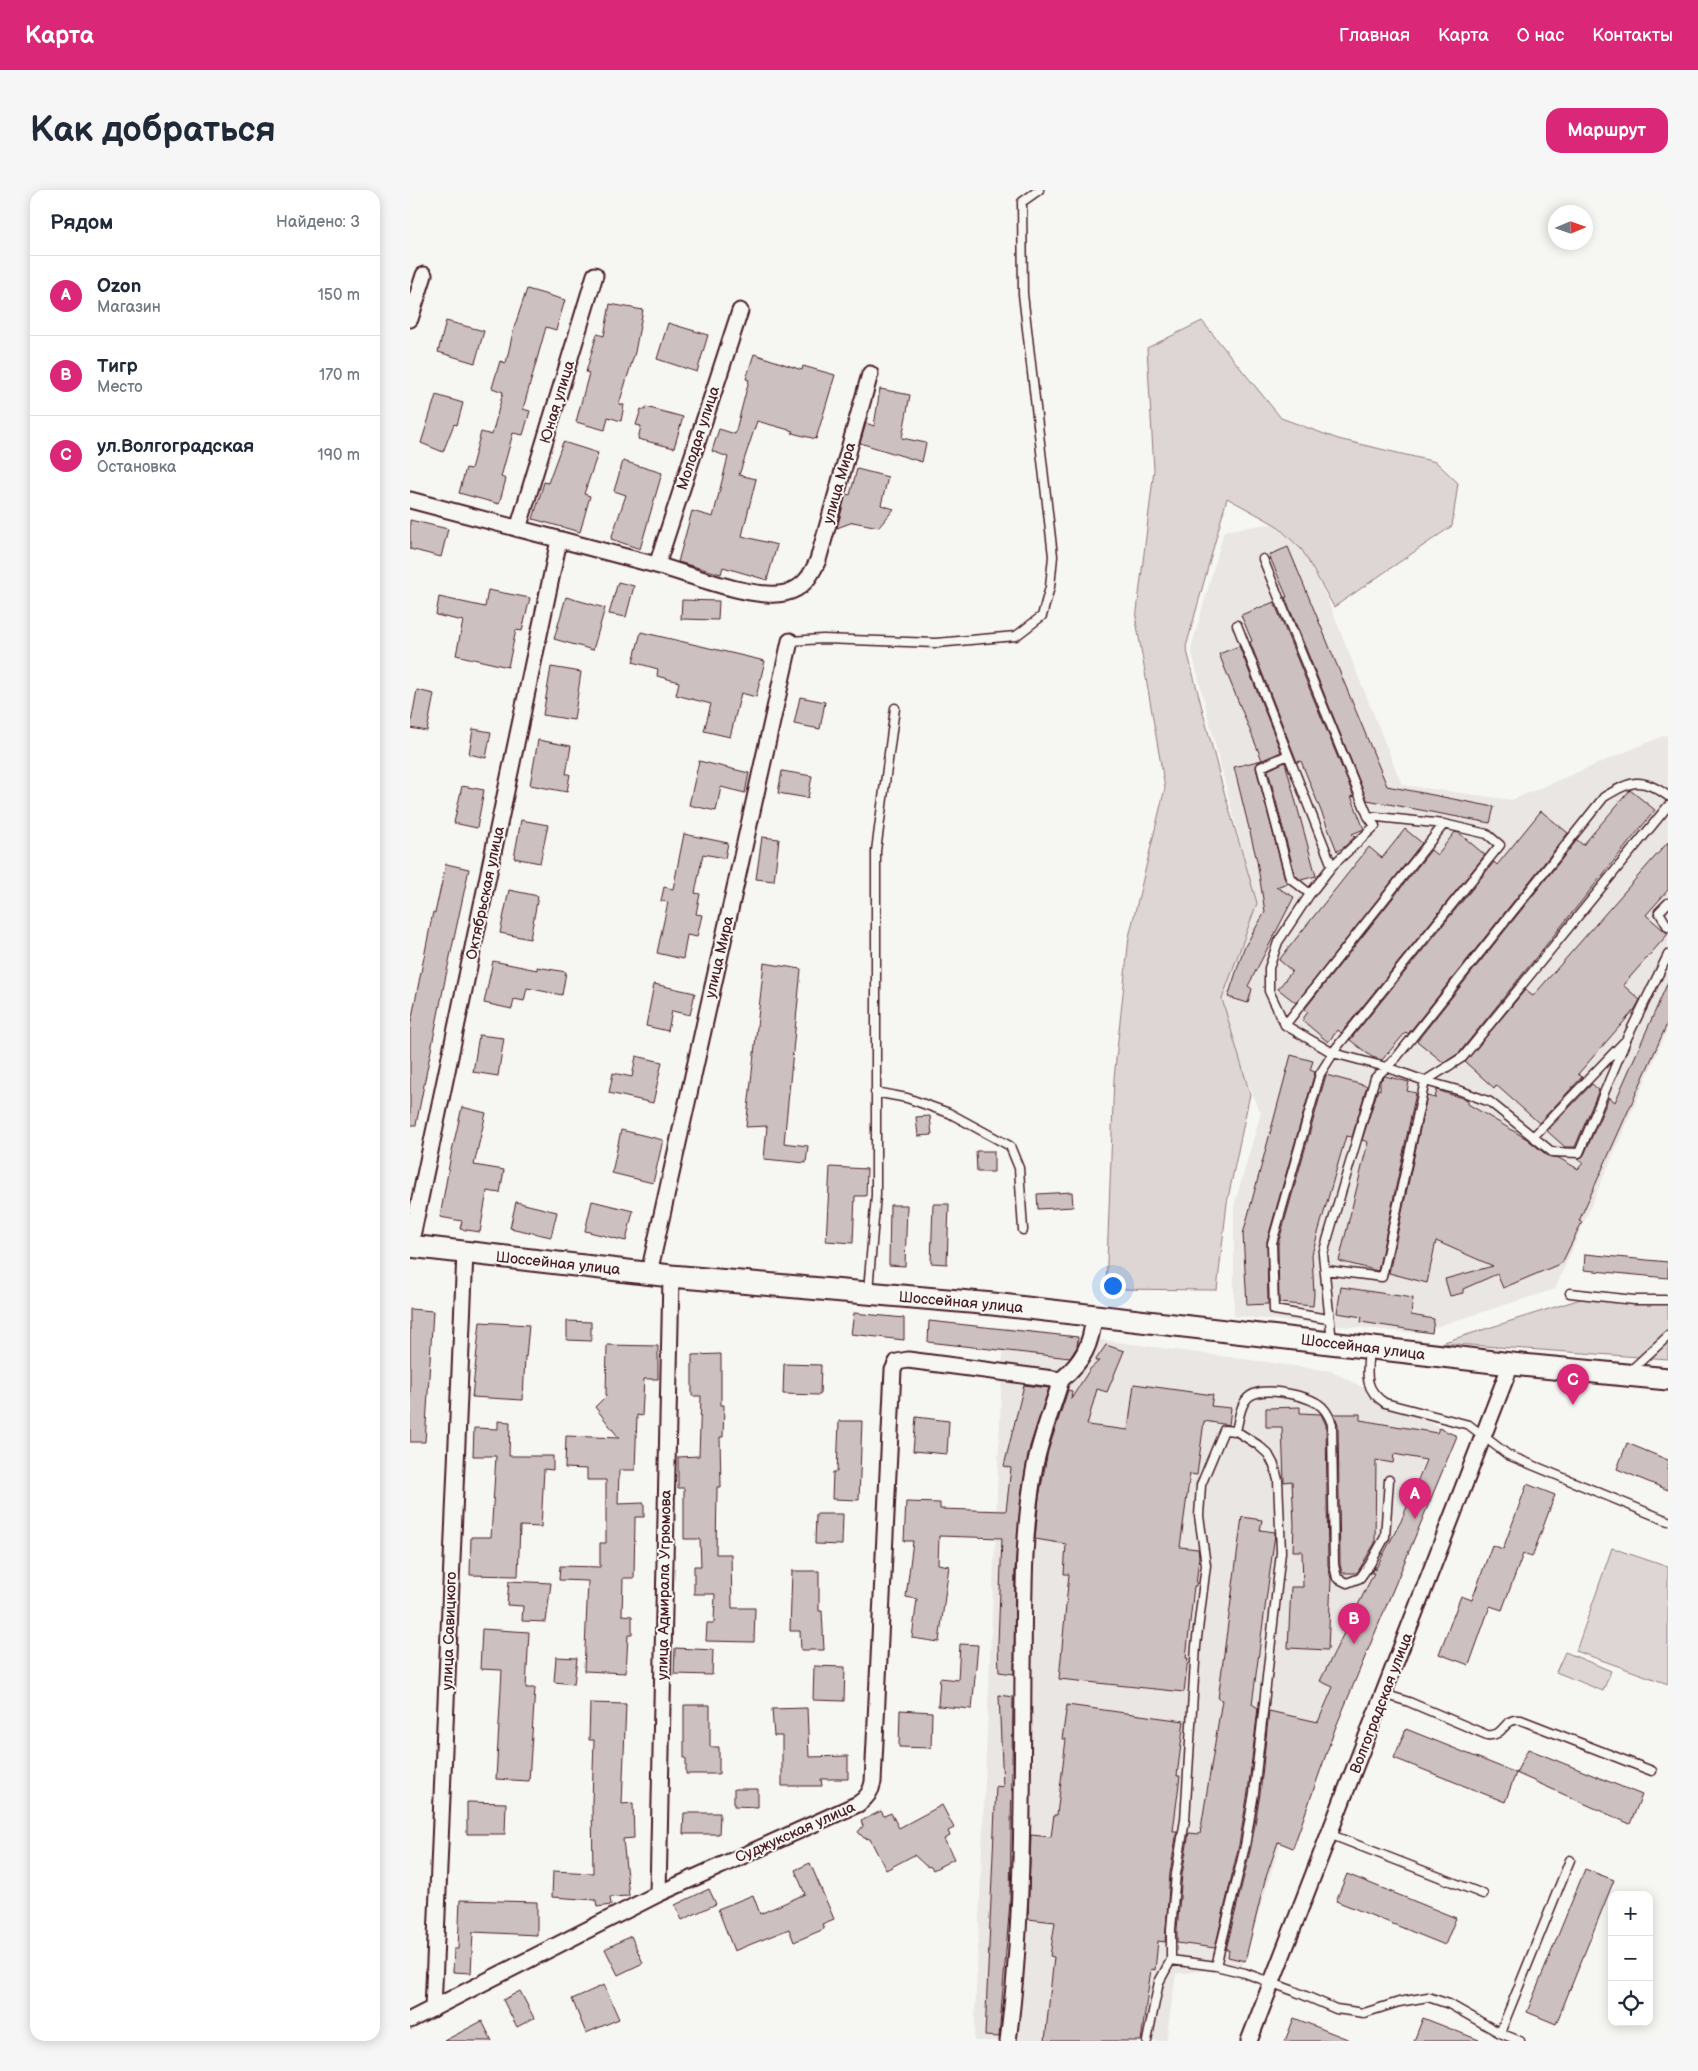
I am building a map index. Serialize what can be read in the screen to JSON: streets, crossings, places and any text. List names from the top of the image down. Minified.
{"streets":{"street":["Юная улица","Молодая улица","улица Мира","Октябрьская улица","Шоссейная улица","улица Адмирала Угрюмова","улица Савицкого","Волгоградская улица","Суджукская улица"]},"crossings":[["Молодая улица","улица Мира"],["улица Мира","Шоссейная улица"],["Октябрьская улица","Шоссейная улица"],["Шоссейная улица","улица Адмирала Угрюмова"],["Шоссейная улица","улица Савицкого"],["Шоссейная улица","Волгоградская улица"],["улица Адмирала Угрюмова","Суджукская улица"],["улица Савицкого","Суджукская улица"]],"north":"right","page":{"header":"Карта","nav":["Главная","Карта","О нас","Контакты"],"buttons":"Маршрут","title":"Как добраться","heading":["Рядом","Найдено: 3"],"list":[{"mark":"A","name":"Ozon","note":"Магазин","value":"150 m"},{"mark":"B","name":"Тигр","note":"Место","value":"170 m"},{"mark":"C","name":"ул.Волгоградская","note":"Остановка","value":"190 m"}],"pins":["C","A","B"],"map_buttons":["+","−"]}}
